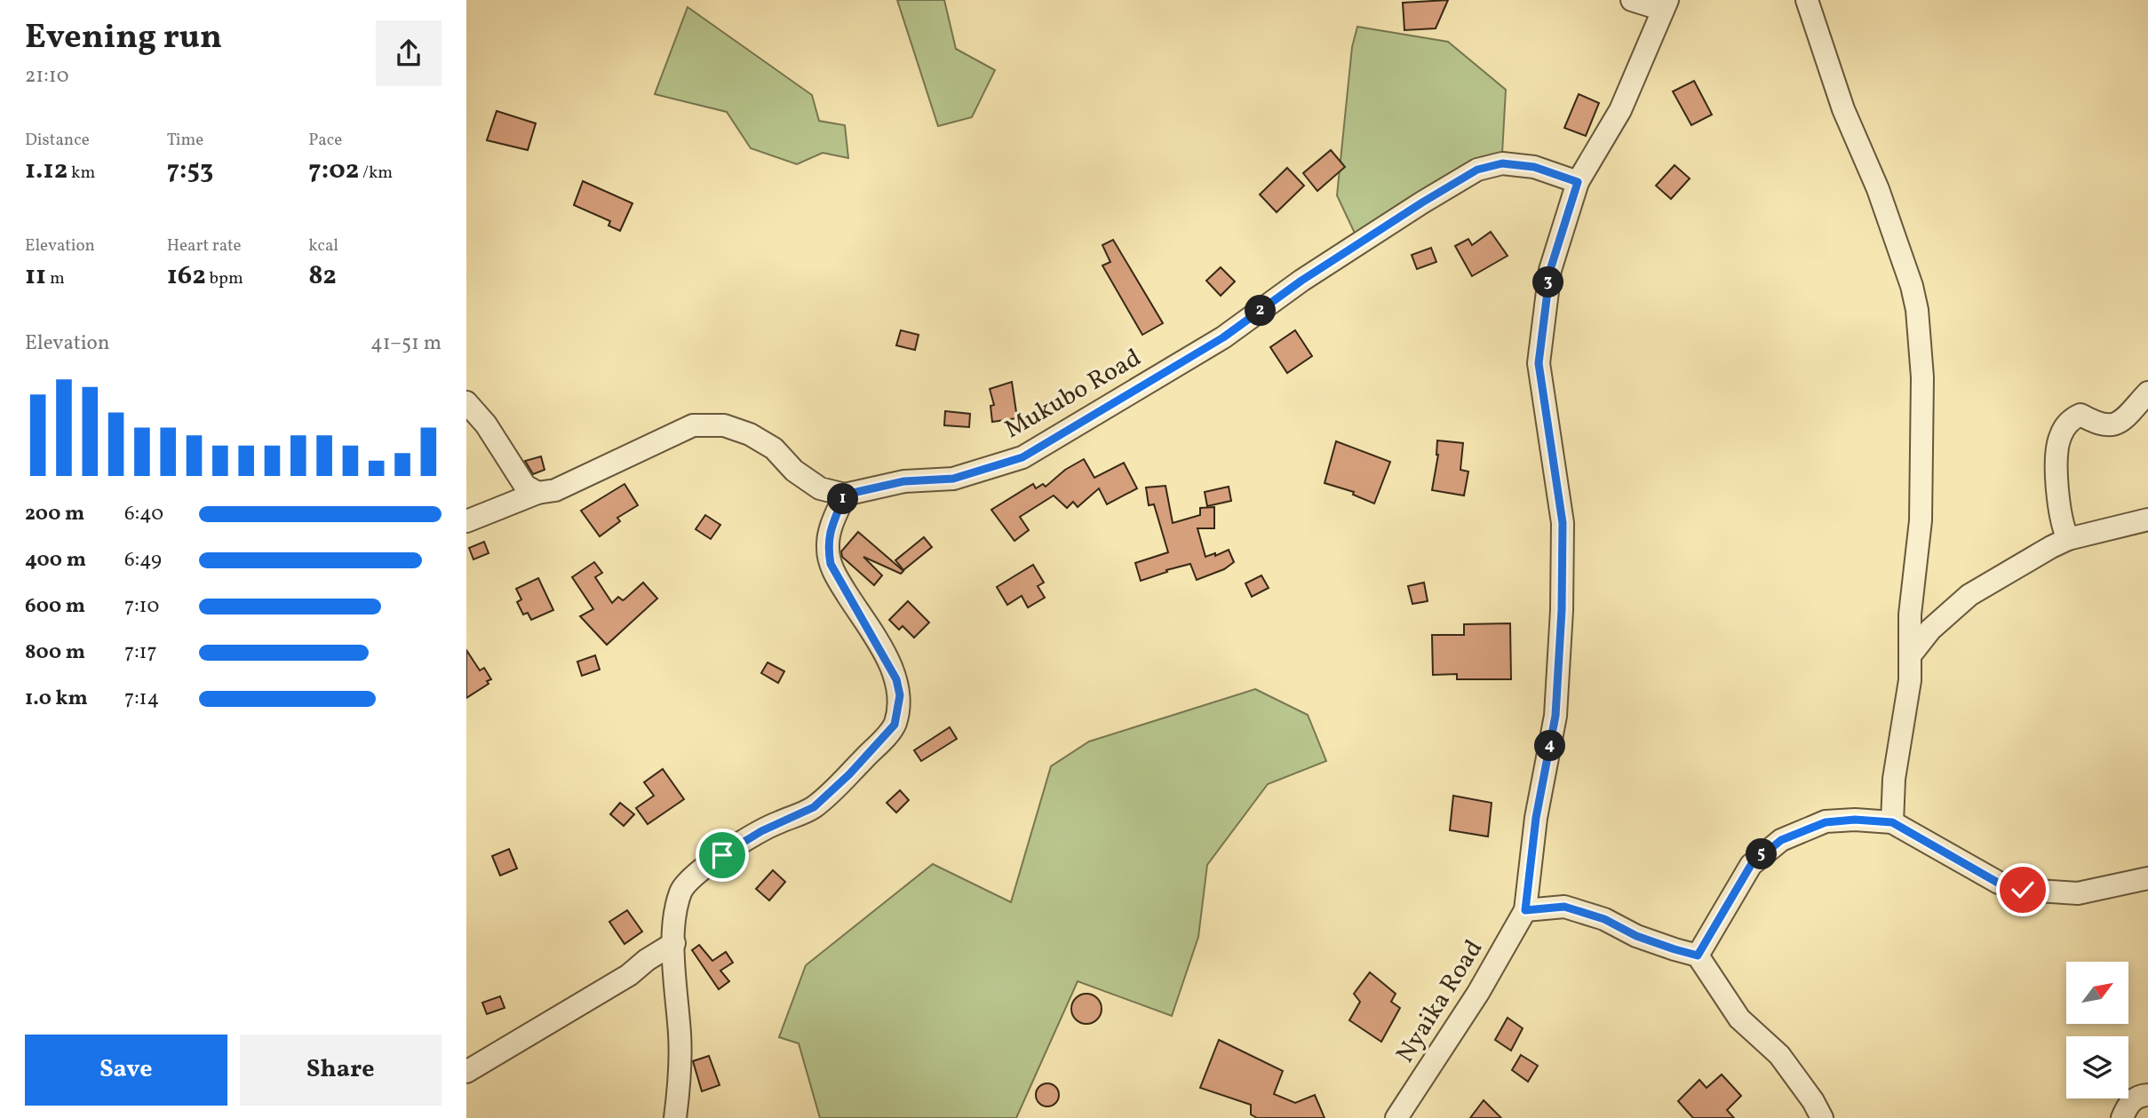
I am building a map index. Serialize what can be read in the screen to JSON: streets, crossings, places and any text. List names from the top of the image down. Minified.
{"streets":{"street":["Mukubo Road","Nyaika Road"]},"north":"top right","page":{"heading":["Evening run","21:10"],"stats":[["Distance","1.12 km"],["Time","7:53"],["Pace","7:02 /km"],["Elevation","11 m"],["Heart rate","162 bpm"],["kcal","82"]],"pins":["3","2","1","4","5"],"chart":["Elevation","41–51 m"],"list":[{"name":"200 m","note":"6:40"},{"name":"400 m","note":"6:49"},{"name":"600 m","note":"7:10"},{"name":"800 m","note":"7:17"},{"name":"1.0 km","note":"7:14"}],"buttons":["Save","Share"]}}
